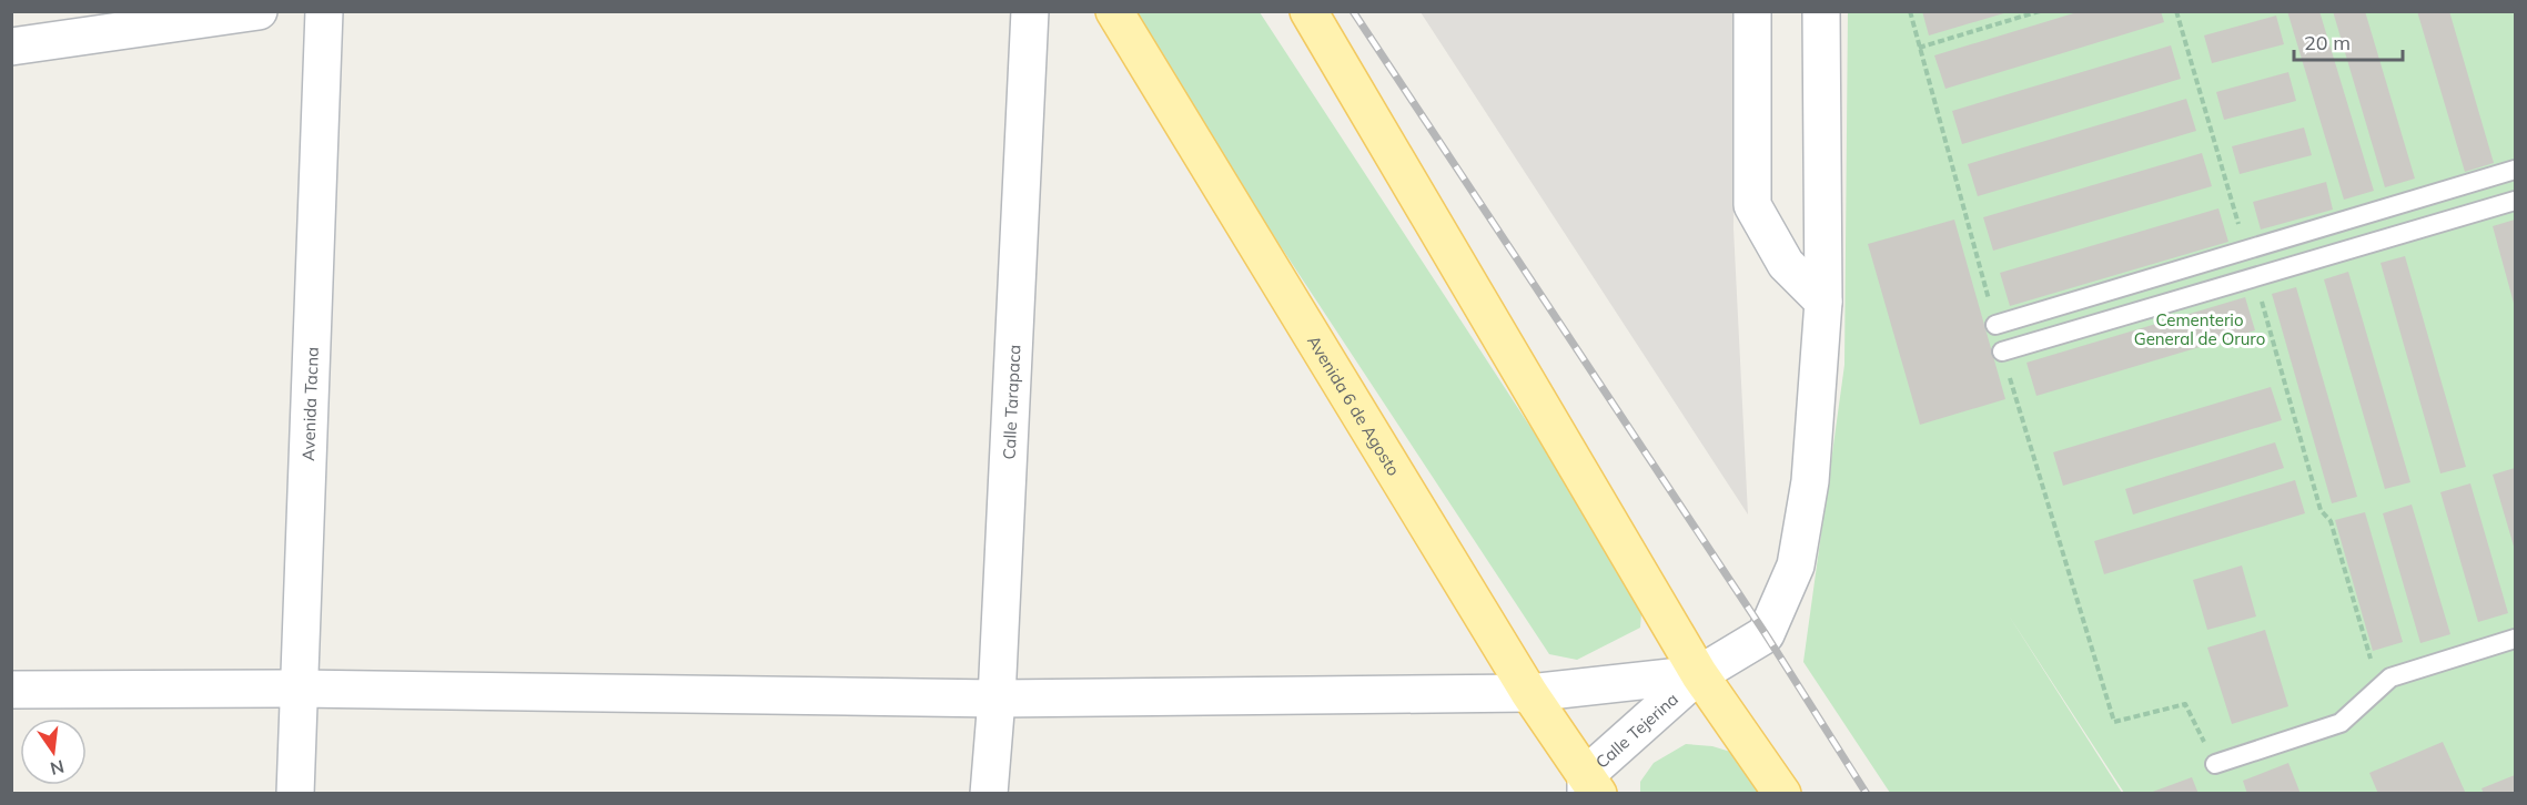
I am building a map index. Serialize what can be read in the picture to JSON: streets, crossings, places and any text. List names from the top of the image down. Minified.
{"streets":{"main road":["Avenida 6 de Agosto"],"street":["Avenida Tacna","Calle Tarapaca","Calle Tejerina"]},"crossings":[["Avenida 6 de Agosto","Calle Tejerina"]],"parks":["Cementerio General de Oruro"],"scale_bar":"20 m","north":"bottom"}
